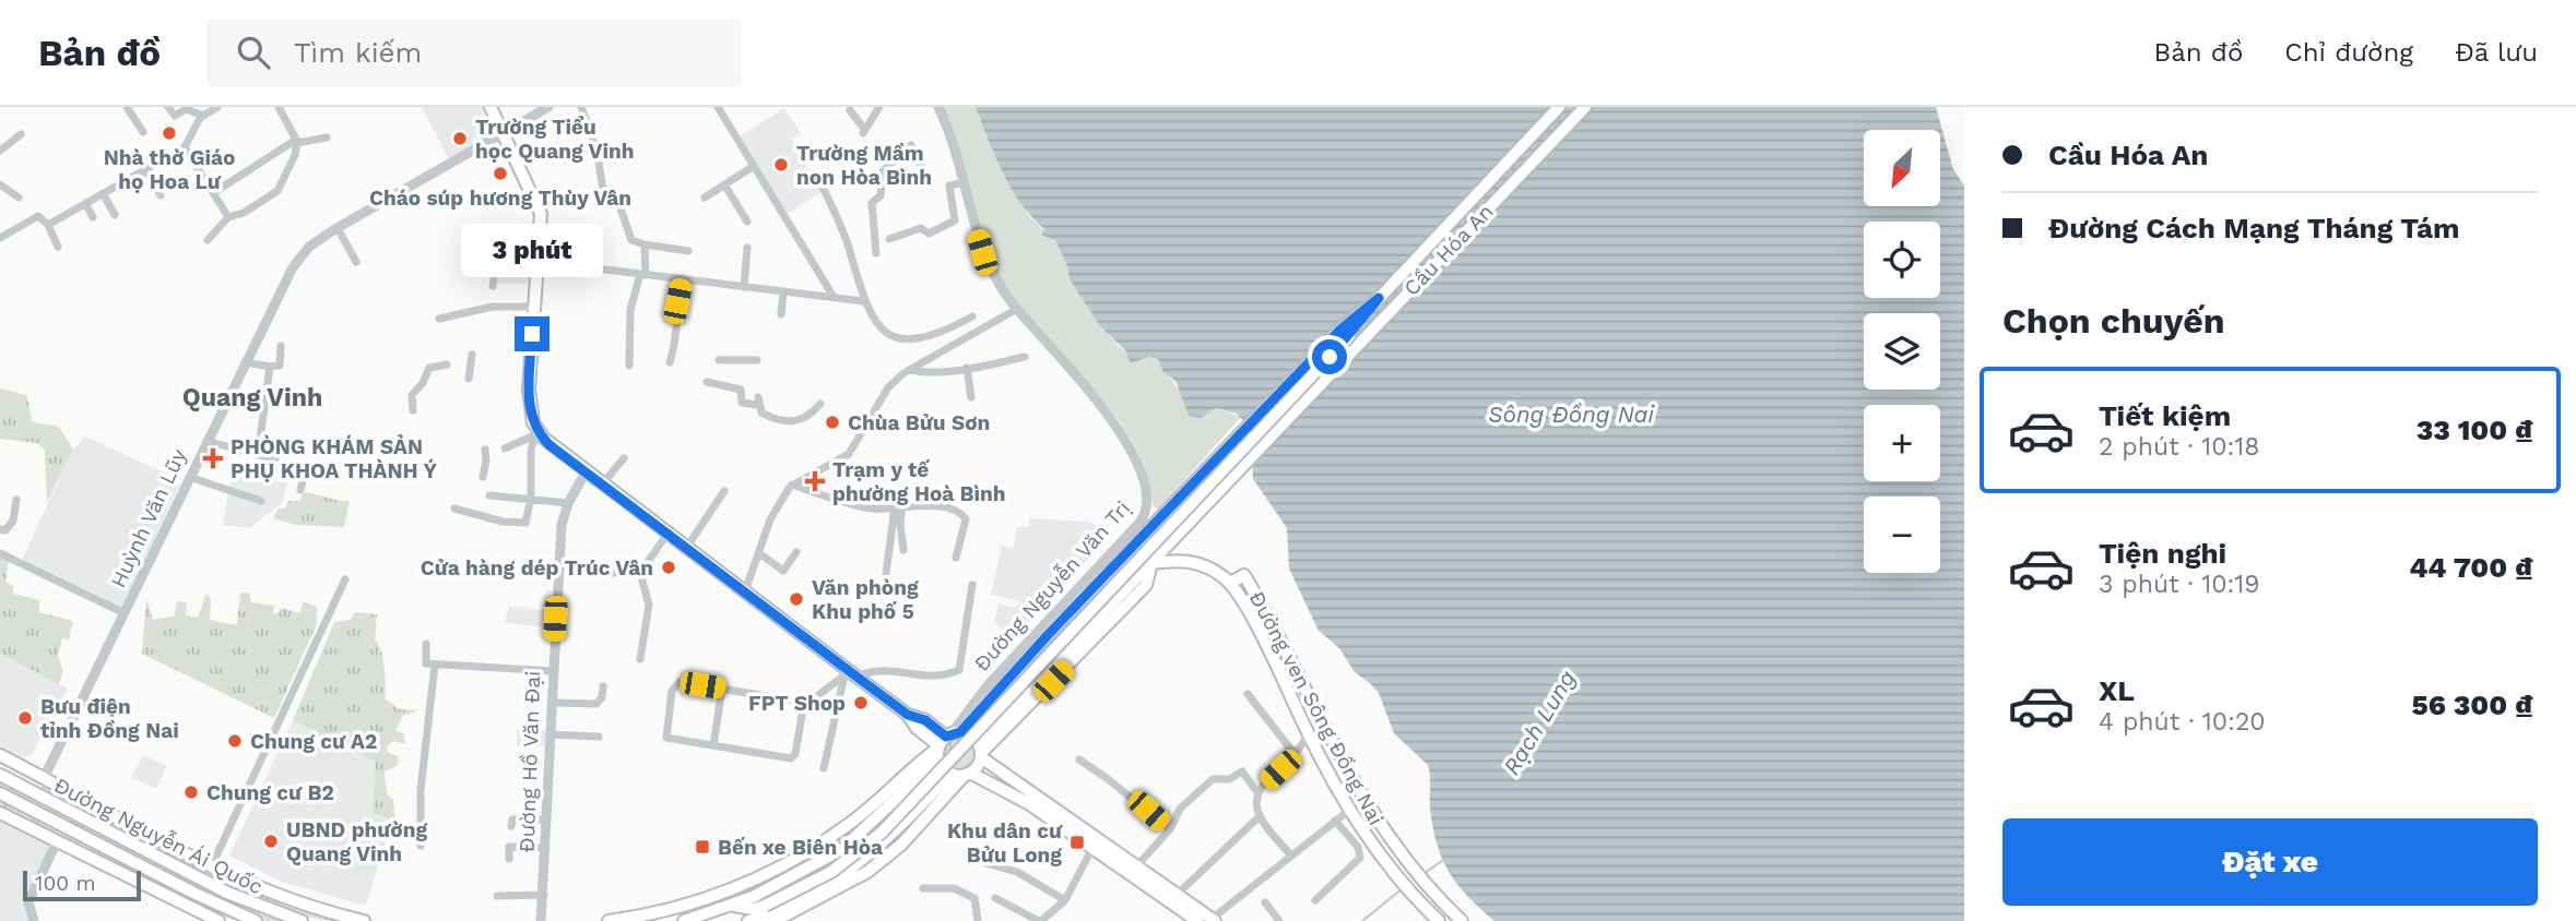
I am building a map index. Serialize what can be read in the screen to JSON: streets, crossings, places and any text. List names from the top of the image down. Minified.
{"streets":{"main road":["Cầu Hóa An","Đường ven Sông Đồng Nai","Đường Nguyễn Ái Quốc"],"street":["Huỳnh Văn Lũy","Đường Nguyễn Văn Trị","Đường Hồ Văn Đại"]},"crossings":[["Huỳnh Văn Lũy","Đường Nguyễn Ái Quốc"]],"districts":["Quang Vinh"],"water":["Sông Đồng Nai","Rạch Lung"],"places":{"other":["Nhà thờ Giáo họ Hoa Lư","Trường Tiểu học Quang Vinh","Trường Mầm non Hòa Bình","Cháo súp hương Thùy Vân","Chùa Bửu Sơn","Cửa hàng dép Trúc Vân","Văn phòng Khu phố 5","FPT Shop","Bưu điện tỉnh Đồng Nai","Chung cư A2","Chung cư B2","UBND phường Quang Vinh"],"health":["PHÒNG KHÁM SẢN PHỤ KHOA THÀNH Ý","Trạm y tế phường Hoà Bình"],"transit":["Khu dân cư Bửu Long","Bến xe Biên Hòa"]},"scale_bar":"100 m","north":"bottom left","page":{"header":"Bản đồ","search":"Tìm kiếm","nav":["Bản đồ","Chỉ đường","Đã lưu"],"banner":["Cầu Hóa An","Đường Cách Mạng Tháng Tám"],"map_buttons":["+","−"],"bubble":"3 phút","heading":"Chọn chuyến","list":[{"name":"Tiết kiệm","note":"2 phút · 10:18","value":"33 100 ₫"},{"name":"Tiện nghi","note":"3 phút · 10:19","value":"44 700 ₫"},{"name":"XL","note":"4 phút · 10:20","value":"56 300 ₫"}],"buttons":"Đặt xe","scale":"100 m"}}
